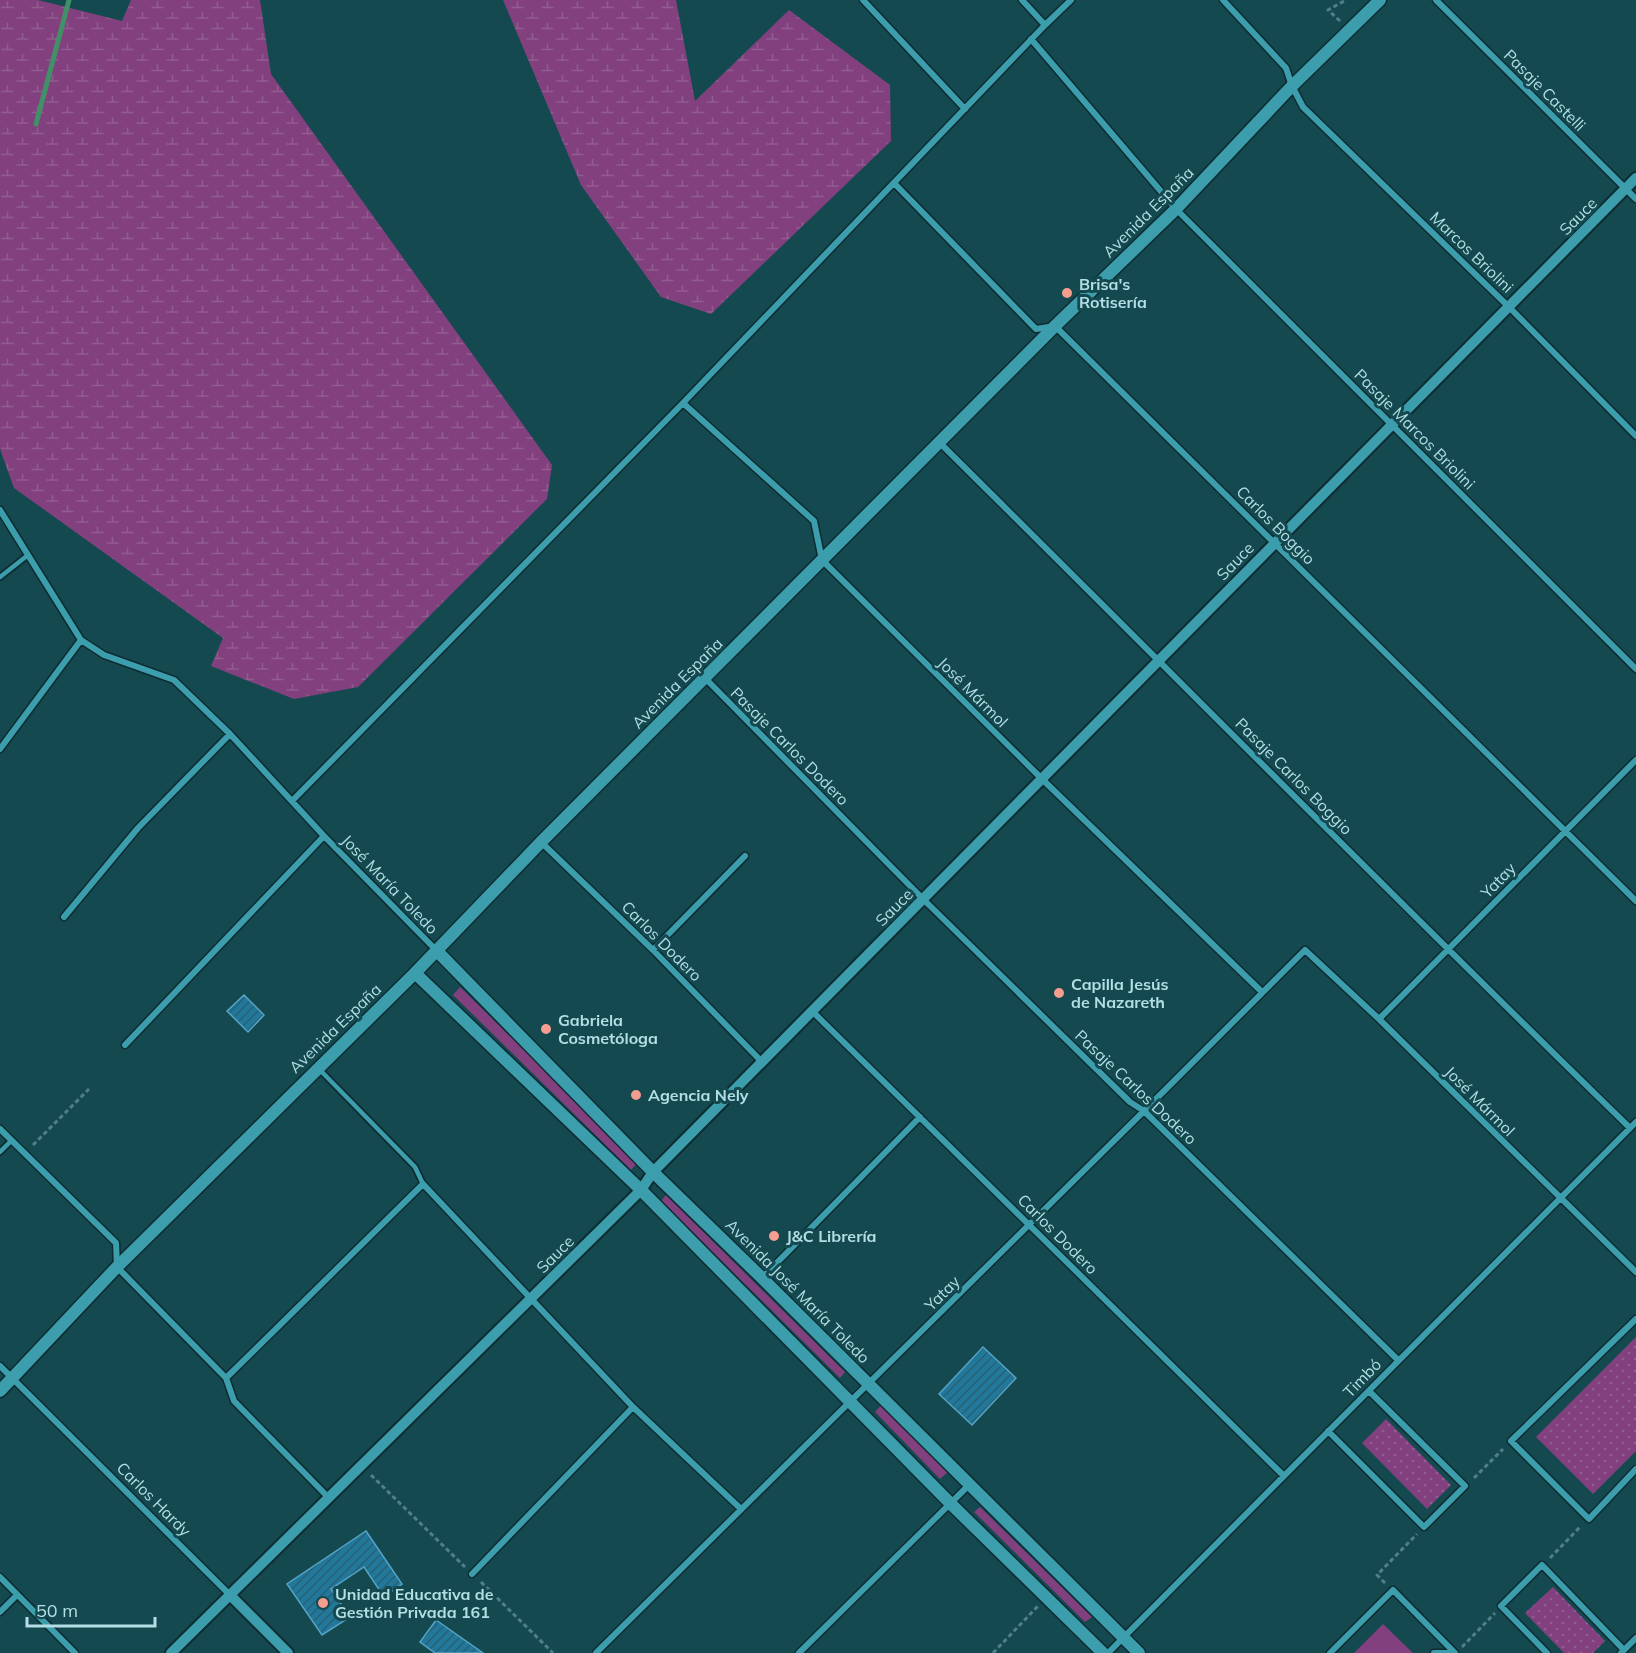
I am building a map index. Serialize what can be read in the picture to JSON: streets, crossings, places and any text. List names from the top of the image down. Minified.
{"streets":{"main road":["Avenida España","Avenida José María Toledo"],"street":["Pasaje Castelli","Sauce","Marcos Briolini","Pasaje Marcos Briolini","Carlos Boggio","José Mármol","Pasaje Carlos Dodero","Pasaje Carlos Boggio","Yatay","José María Toledo","Carlos Dodero","Timbó","Carlos Hardy"]},"crossings":[["Pasaje Castelli","Sauce"],["Avenida España","Marcos Briolini"],["Avenida España","Pasaje Marcos Briolini"],["Avenida España","Carlos Boggio"],["Avenida España","José Mármol"],["Avenida España","Pasaje Carlos Dodero"],["Avenida España","Pasaje Carlos Boggio"],["Avenida España","José María Toledo"],["Avenida España","Carlos Dodero"],["Avenida España","Avenida José María Toledo"],["Avenida España","Carlos Hardy"],["Sauce","Marcos Briolini"],["Sauce","Pasaje Marcos Briolini"],["Sauce","Carlos Boggio"],["Sauce","José Mármol"],["Sauce","Pasaje Carlos Dodero"],["Sauce","Pasaje Carlos Boggio"],["Sauce","Carlos Dodero"],["Sauce","Avenida José María Toledo"],["Sauce","Carlos Hardy"],["Carlos Boggio","Yatay"],["José Mármol","Yatay"],["José Mármol","Timbó"],["Pasaje Carlos Dodero","Yatay"],["Pasaje Carlos Dodero","Timbó"],["Pasaje Carlos Boggio","Yatay"],["Pasaje Carlos Boggio","Timbó"],["Yatay","Carlos Dodero"],["Yatay","Avenida José María Toledo"],["José María Toledo","Avenida José María Toledo"],["Carlos Dodero","Timbó"],["Avenida José María Toledo","Timbó"]],"places":["Brisa's Rotisería","Capilla Jesús de Nazareth","Gabriela Cosmetóloga","Agencia Nely","J&C Librería","Unidad Educativa de Gestión Privada 161"],"scale_bar":"50 m"}
